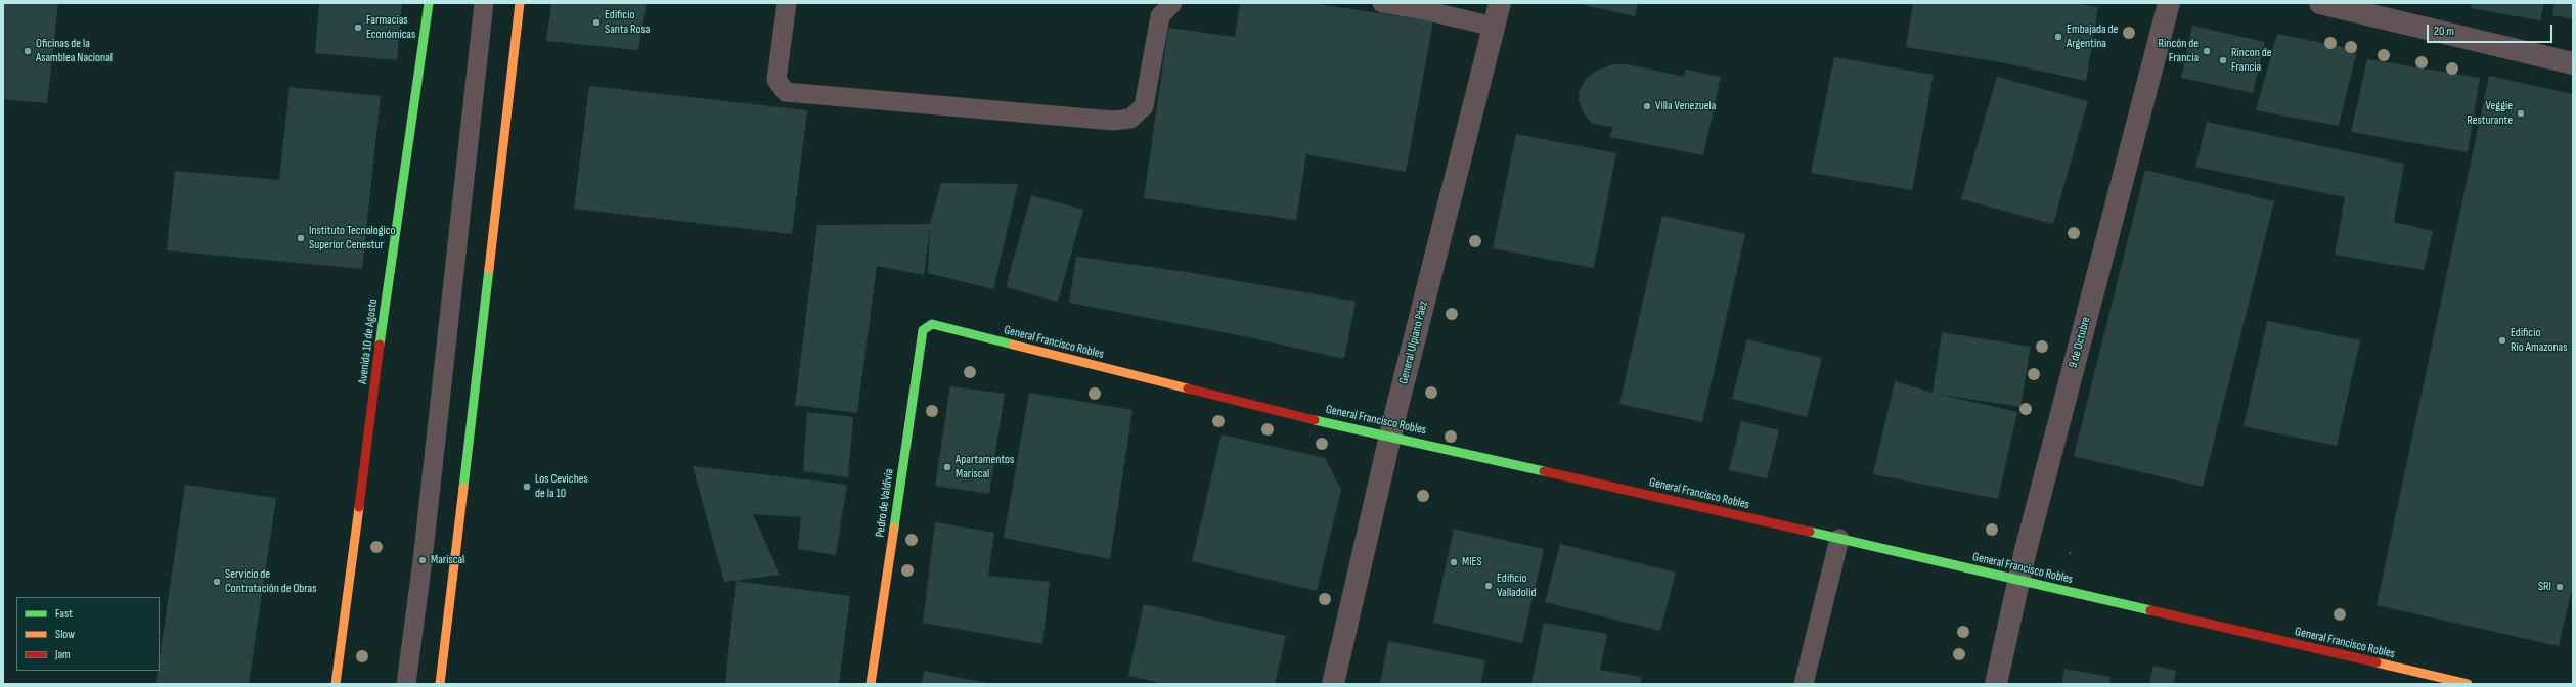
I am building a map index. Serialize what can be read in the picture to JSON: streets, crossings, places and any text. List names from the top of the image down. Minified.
{"streets":{"street":["Avenida 10 de Agosto","General Francisco Robles","General Ulpiano Páez","9 de Octubre","Pedro de Valdivia"]},"crossings":[["General Francisco Robles","General Ulpiano Páez"],["General Francisco Robles","9 de Octubre"],["General Francisco Robles","Pedro de Valdivia"]],"places":["Edificio Santa Rosa","Farmacias Económicas","Embajada de Argentina","Oficinas de la Asamblea Nacional","Rincón de Francia","Rincon de Francia","Villa Venezuela","Veggie Resturante","Instituto Tecnologico Superior Cenestur","Edificio Rio Amazonas","Apartamentos Mariscal","Los Ceviches de la 10","Mariscal","MIES","Servicio de Contratación de Obras","Edificio Valladolid","SRI"],"legend":["Fast","Slow","Jam"],"scale_bar":"20 m"}
